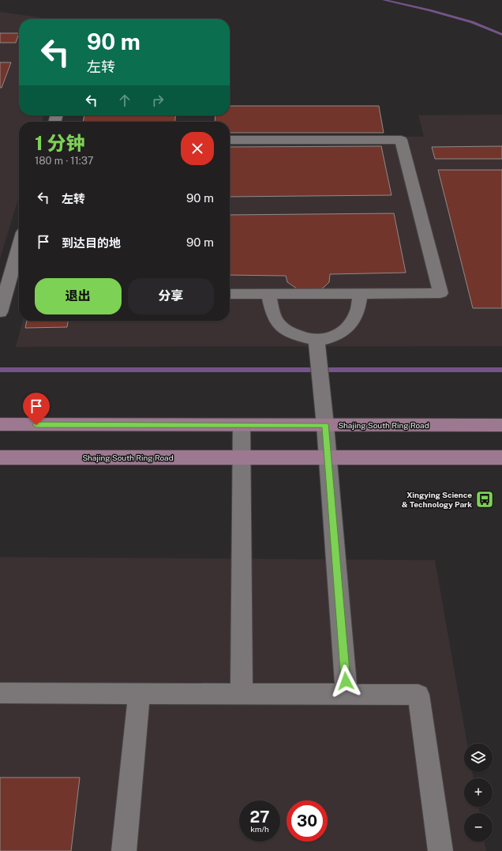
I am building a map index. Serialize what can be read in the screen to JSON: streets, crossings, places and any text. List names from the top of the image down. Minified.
{"streets":{"main road":["Shajing South Ring Road"]},"places":{"bus stop":["Xingying Science & Technology Park"]},"page":{"turn":["90 m","左转"],"heading":["1 分钟","180 m · 11:37"],"list":[{"name":"左转","value":"90 m"},{"name":"到达目的地","value":"90 m"}],"buttons":["退出","分享"],"map_buttons":["+","−"],"speed":"27 km/h","limit":"30"}}
